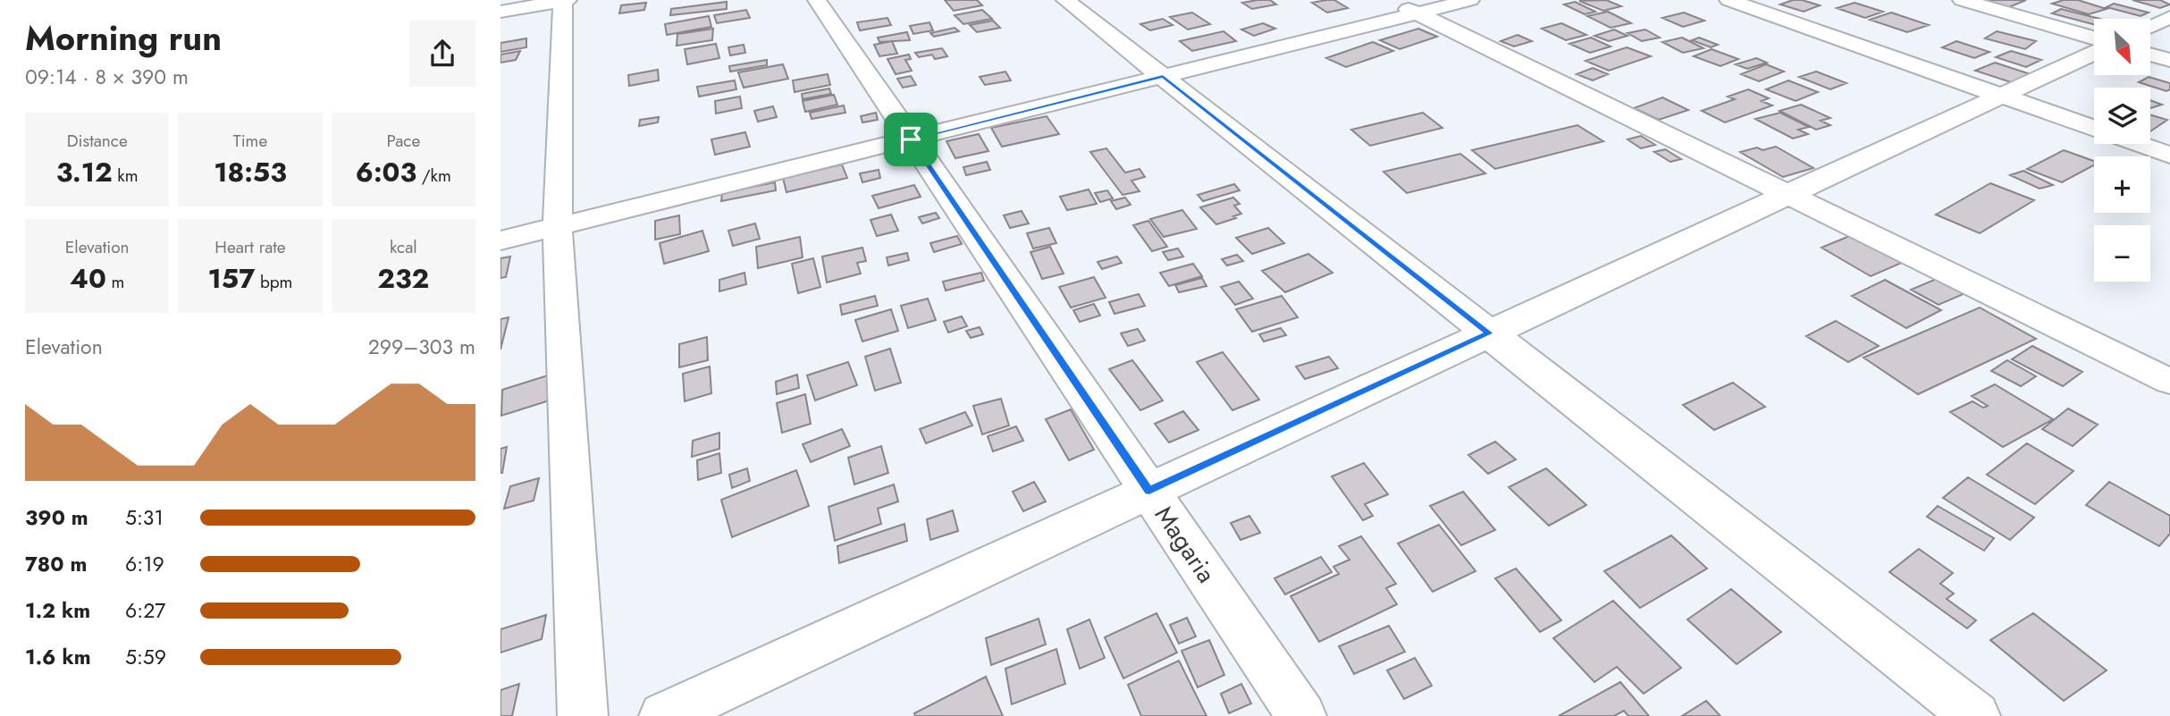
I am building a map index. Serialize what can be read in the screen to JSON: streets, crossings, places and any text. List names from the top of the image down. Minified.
{"streets":{"street":["Magaria"]},"north":"bottom right","page":{"heading":["Morning run","09:14 · 8 × 390 m"],"map_buttons":["+","−"],"stats":[["Distance","3.12 km"],["Time","18:53"],["Pace","6:03 /km"],["Elevation","40 m"],["Heart rate","157 bpm"],["kcal","232"]],"chart":["Elevation","299–303 m"],"list":[{"name":"390 m","note":"5:31"},{"name":"780 m","note":"6:19"},{"name":"1.2 km","note":"6:27"},{"name":"1.6 km","note":"5:59"}]}}
